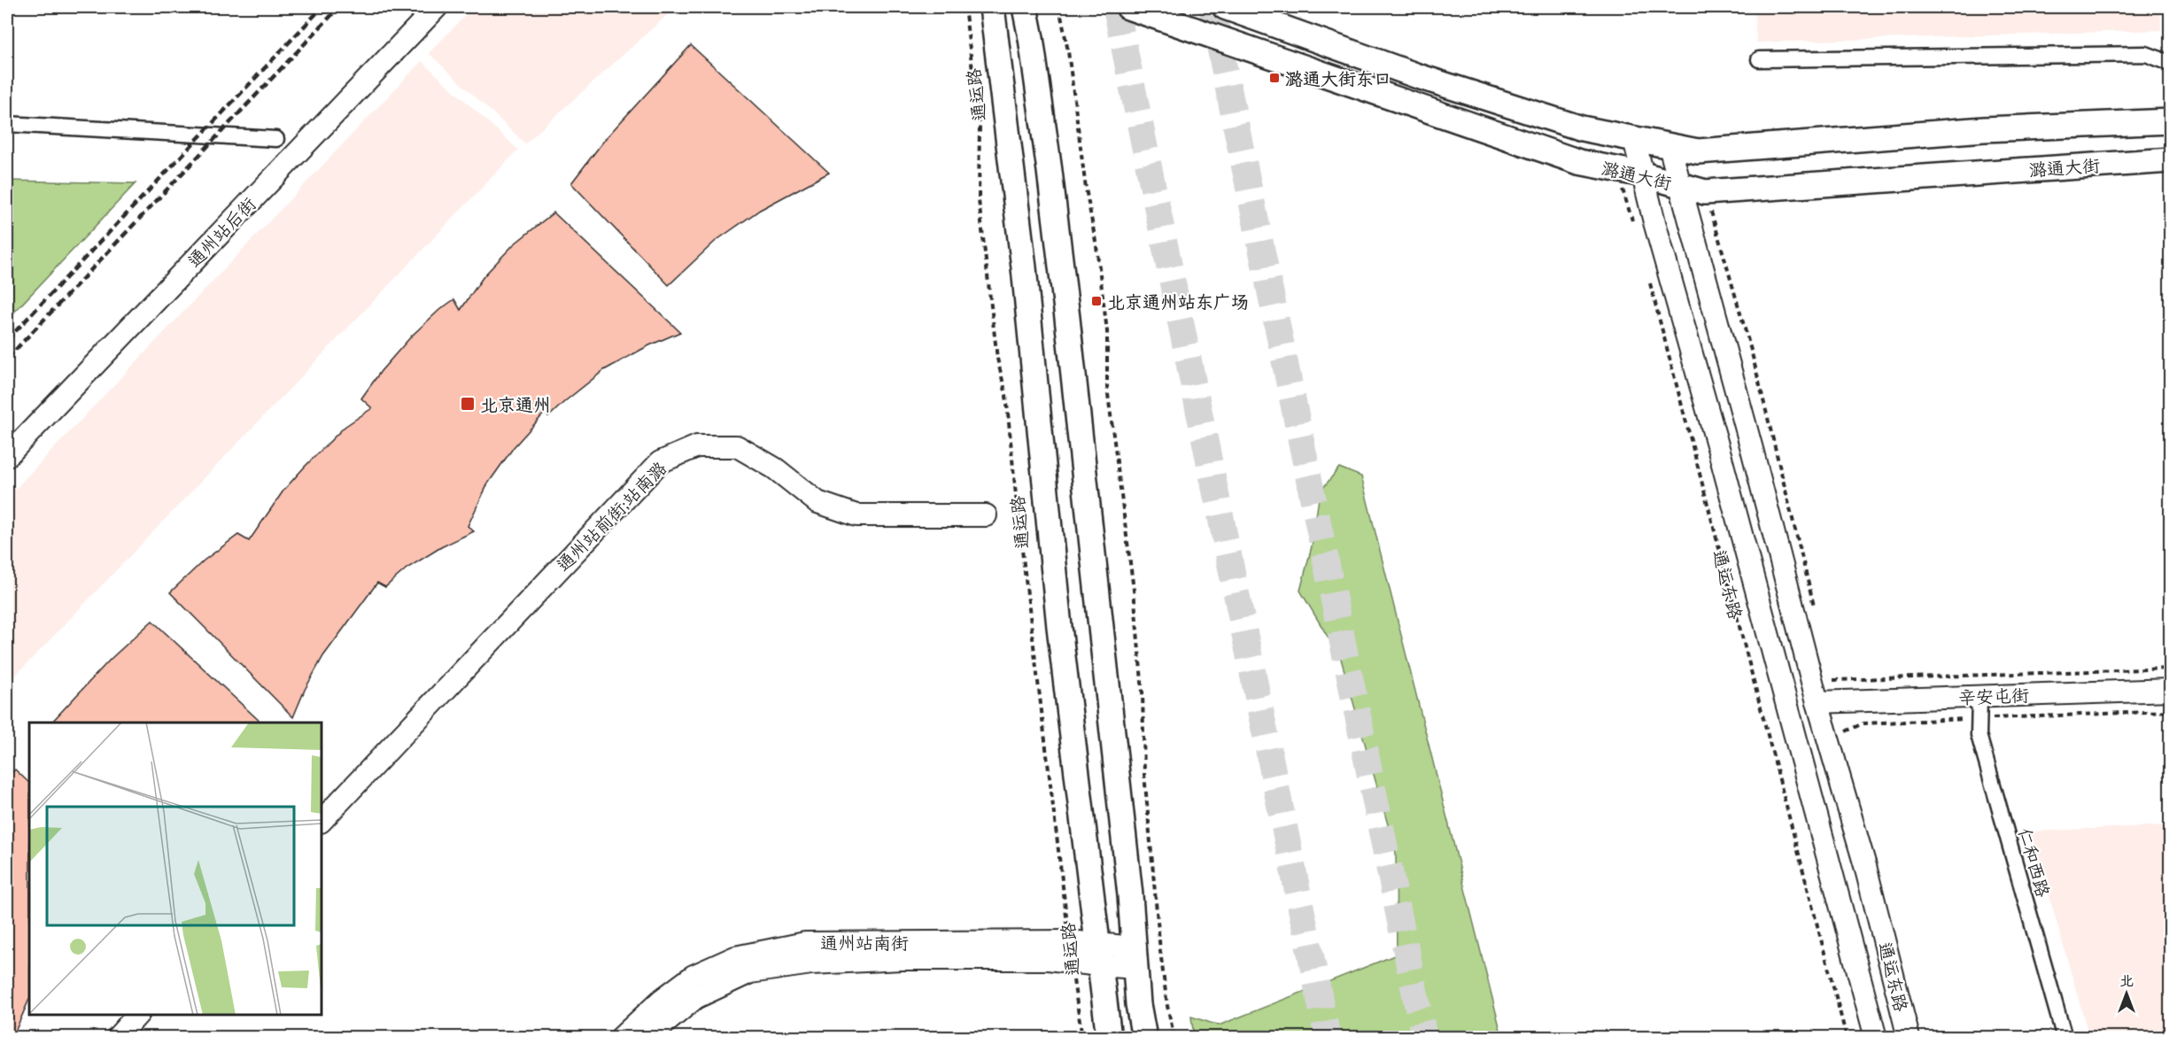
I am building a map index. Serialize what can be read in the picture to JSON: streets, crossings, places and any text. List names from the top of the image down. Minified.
{"streets":{"main road":["通运路","潞通大街","通州站后街","通州站前街;站南潞","通运东路","辛安屯街","通州站南街"],"street":["仁和西路"]},"crossings":[["通运路","通州站南街"],["潞通大街","通运东路"],["通运东路","辛安屯街"],["辛安屯街","仁和西路"]],"places":{"transit":["潞通大街东口","北京通州站东广场","北京通州"]},"north":"top"}
